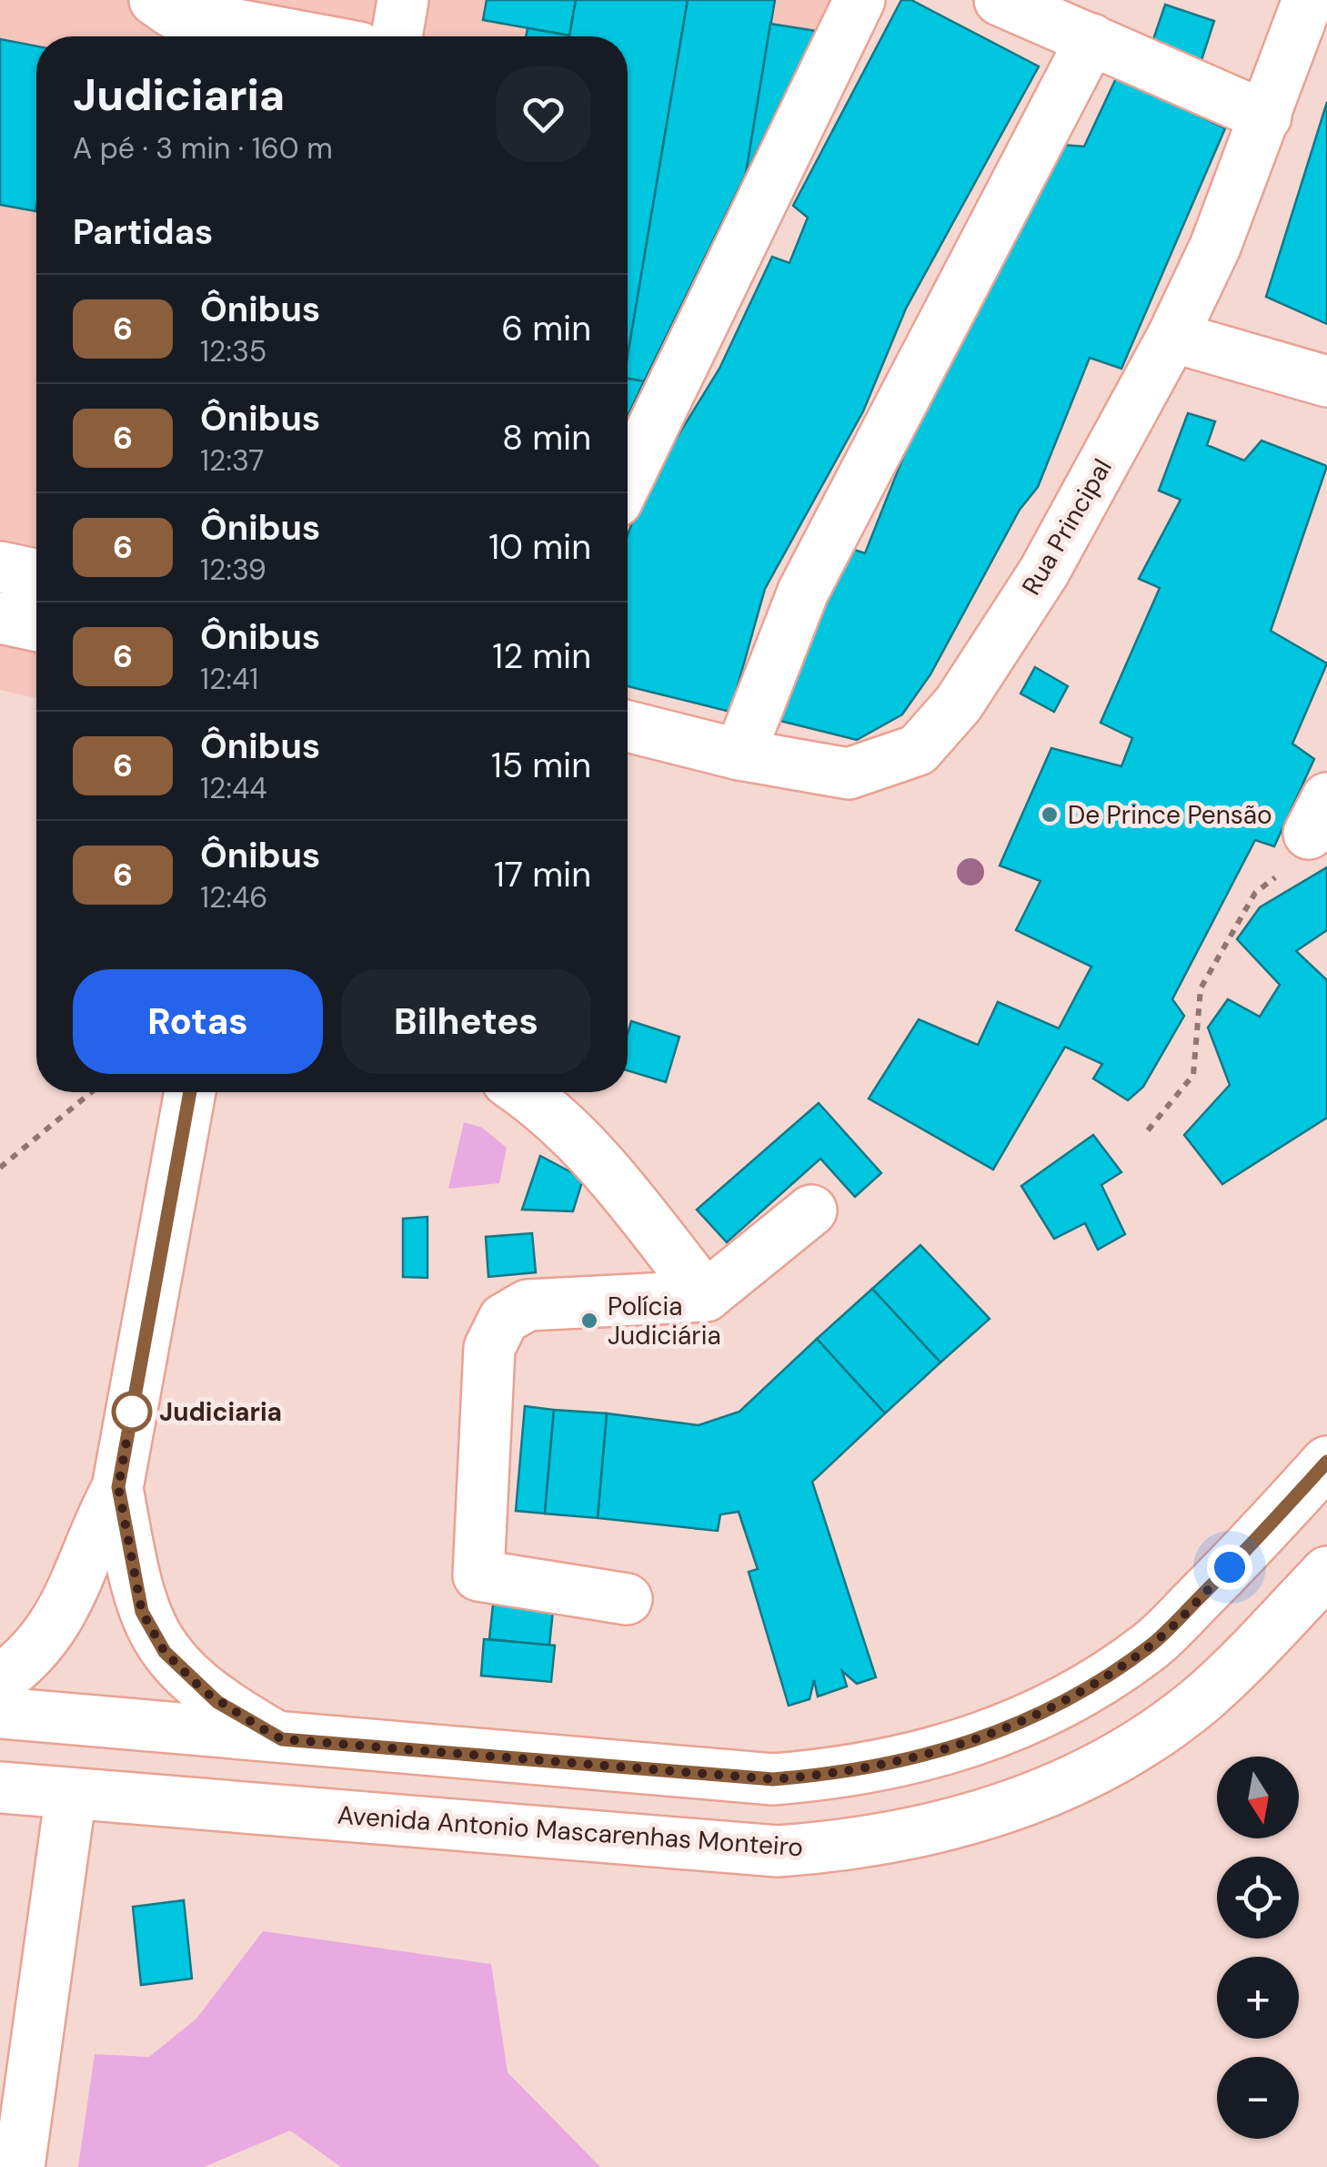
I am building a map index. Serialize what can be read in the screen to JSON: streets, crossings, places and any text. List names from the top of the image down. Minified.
{"streets":{"main road":["Rua Principal","Avenida Antonio Mascarenhas Monteiro"]},"places":["De Prince Pensão","Polícia Judiciária","Judiciaria"],"lines":["bus line 6"],"north":"bottom","page":{"heading":[["Judiciaria","A pé · 3 min · 160 m"],"Partidas"],"list":[{"mark":"6","name":"Ônibus","note":"12:35","value":"6 min"},{"mark":"6","name":"Ônibus","note":"12:37","value":"8 min"},{"mark":"6","name":"Ônibus","note":"12:39","value":"10 min"},{"mark":"6","name":"Ônibus","note":"12:41","value":"12 min"},{"mark":"6","name":"Ônibus","note":"12:44","value":"15 min"},{"mark":"6","name":"Ônibus","note":"12:46","value":"17 min"}],"buttons":["Rotas","Bilhetes"],"map_buttons":["+","−"]}}
